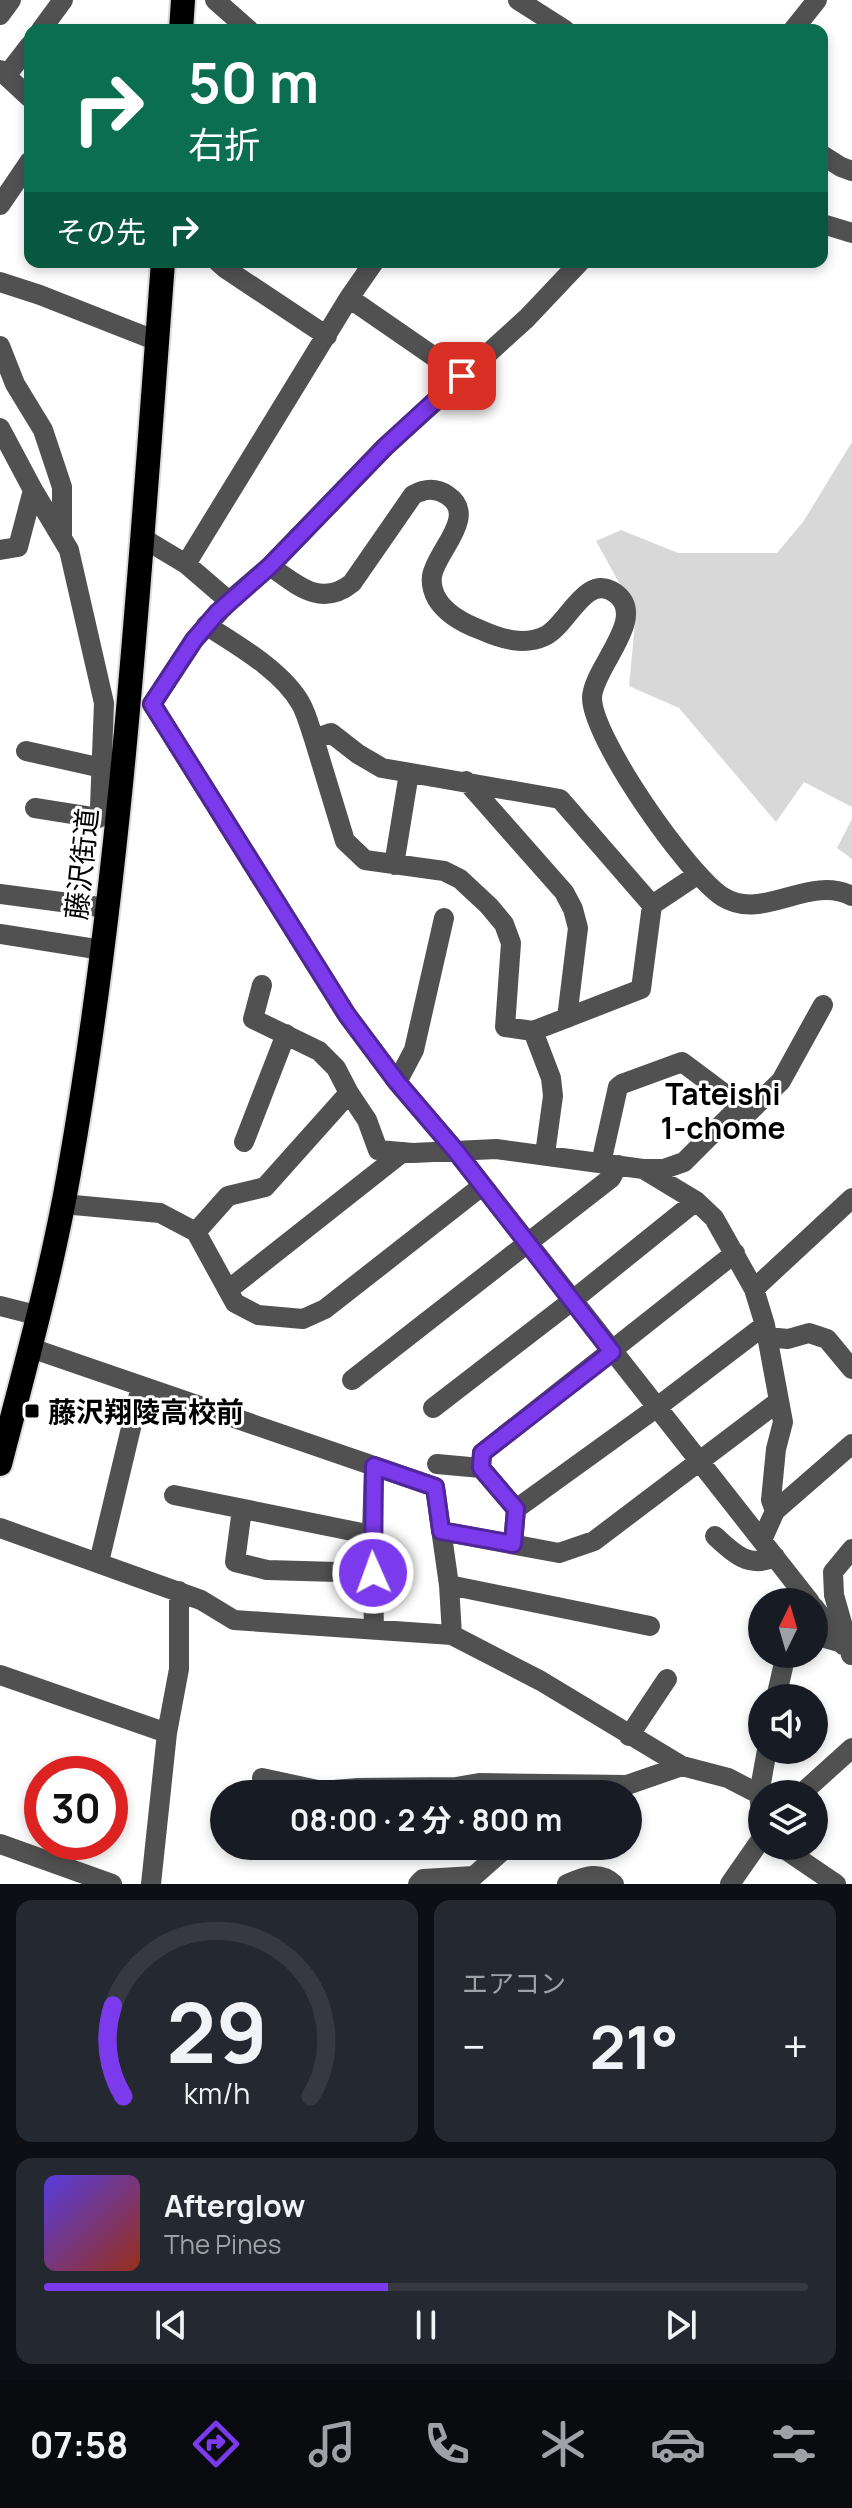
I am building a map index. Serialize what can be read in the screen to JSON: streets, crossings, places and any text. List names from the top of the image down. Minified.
{"streets":{"highway":["藤沢街道"]},"districts":["Tateishi 1-chome"],"places":{"transit":["藤沢翔陵高校前"]},"north":"top","page":{"turn":["50 m","右折"],"then":"その先","limit":"30","trip":"08:00 · 2 分 · 800 m","tile":"エアコン","heat":["−","21°","+"],"song":["Afterglow","The Pines"],"tabs":"07:58","gauge":["29","km/h"]}}
